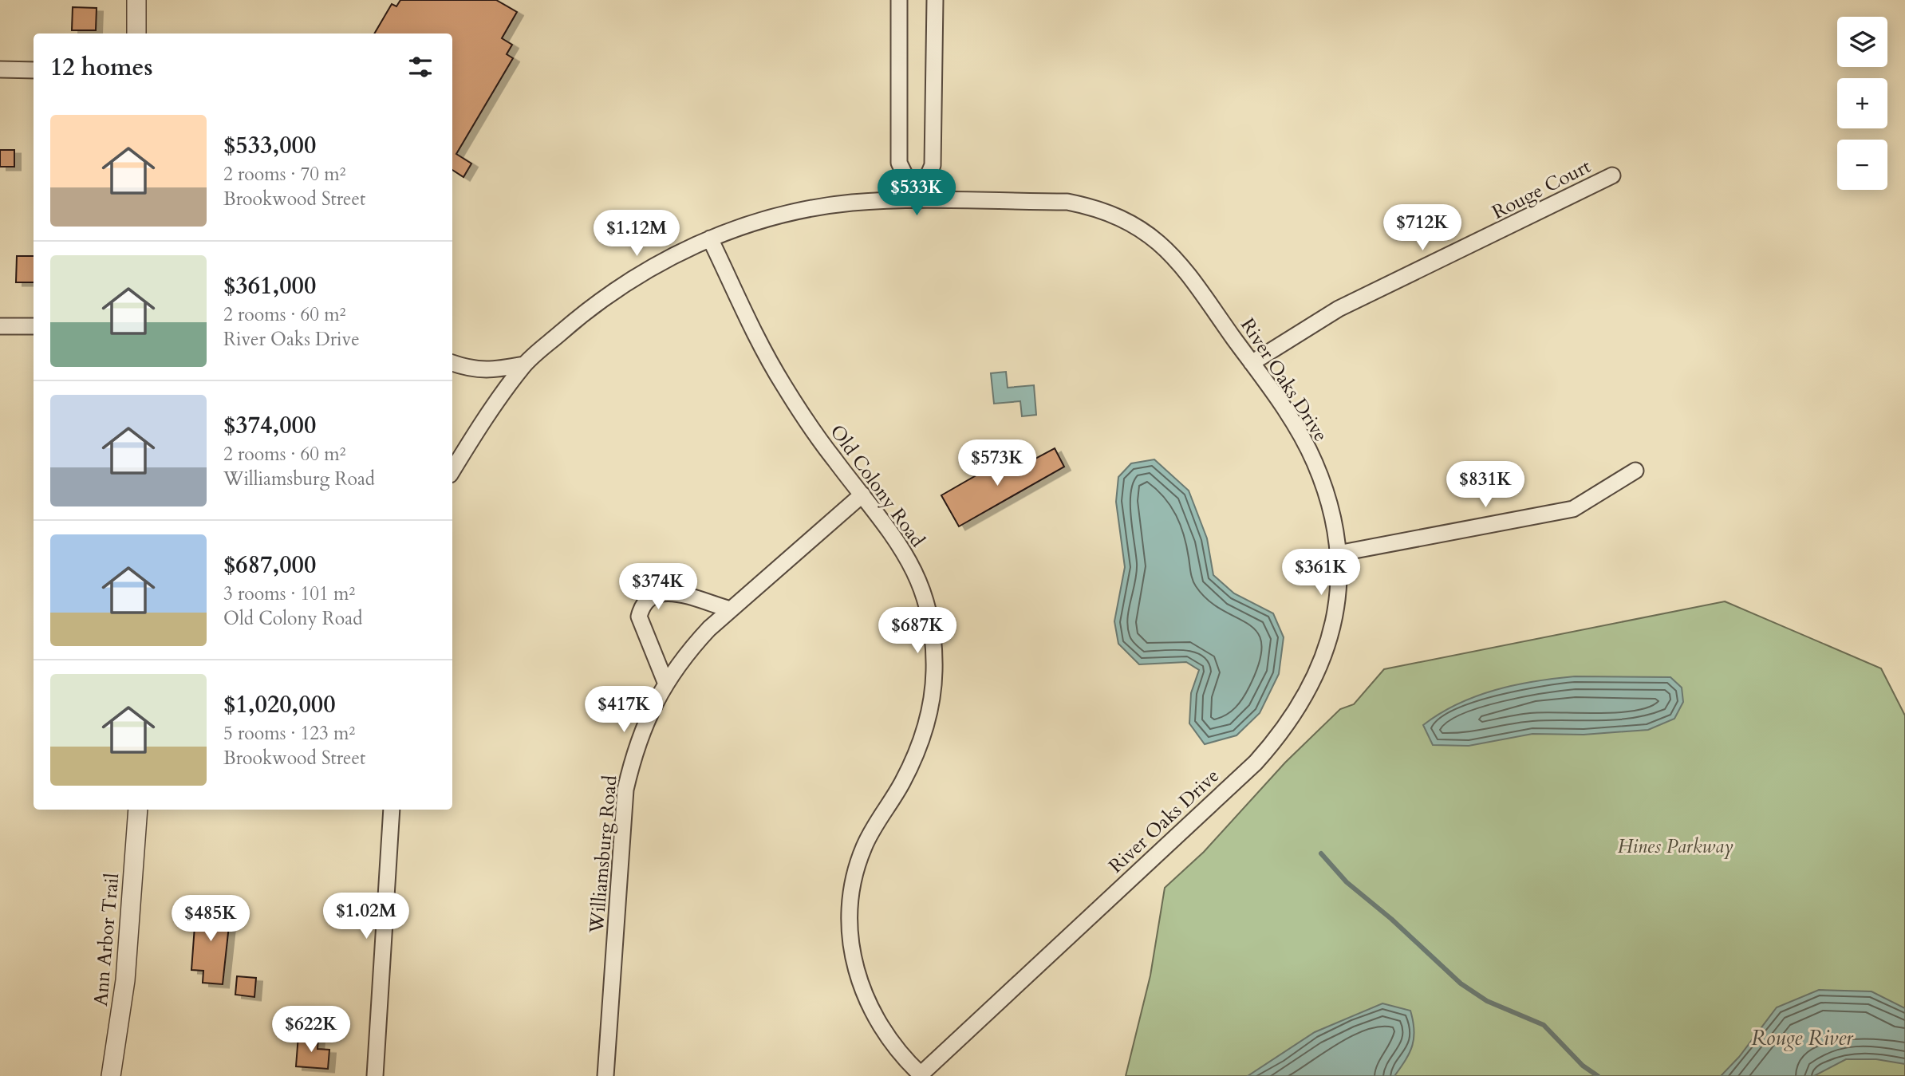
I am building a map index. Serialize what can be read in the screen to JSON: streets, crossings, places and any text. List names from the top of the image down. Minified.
{"streets":{"street":["Rouge Court","River Oaks Drive","Old Colony Road","Williamsburg Road","Ann Arbor Trail"]},"crossings":[["Rouge Court","River Oaks Drive"],["River Oaks Drive","Old Colony Road"],["Old Colony Road","Williamsburg Road"]],"water":["Rouge River"],"parks":["Hines Parkway"],"page":{"map_buttons":["+","−"],"heading":"12 homes","list":[{"name":"$533,000","note":"2 rooms · 70 m² · Brookwood Street"},{"name":"$361,000","note":"2 rooms · 60 m² · River Oaks Drive"},{"name":"$374,000","note":"2 rooms · 60 m² · Williamsburg Road"},{"name":"$687,000","note":"3 rooms · 101 m² · Old Colony Road"},{"name":"$1,020,000","note":"5 rooms · 123 m² · Brookwood Street"}],"price":["$533K","$712K","$1.12M","$573K","$831K","$361K","$374K","$687K","$417K","$1.02M","$485K","$622K"]}}
